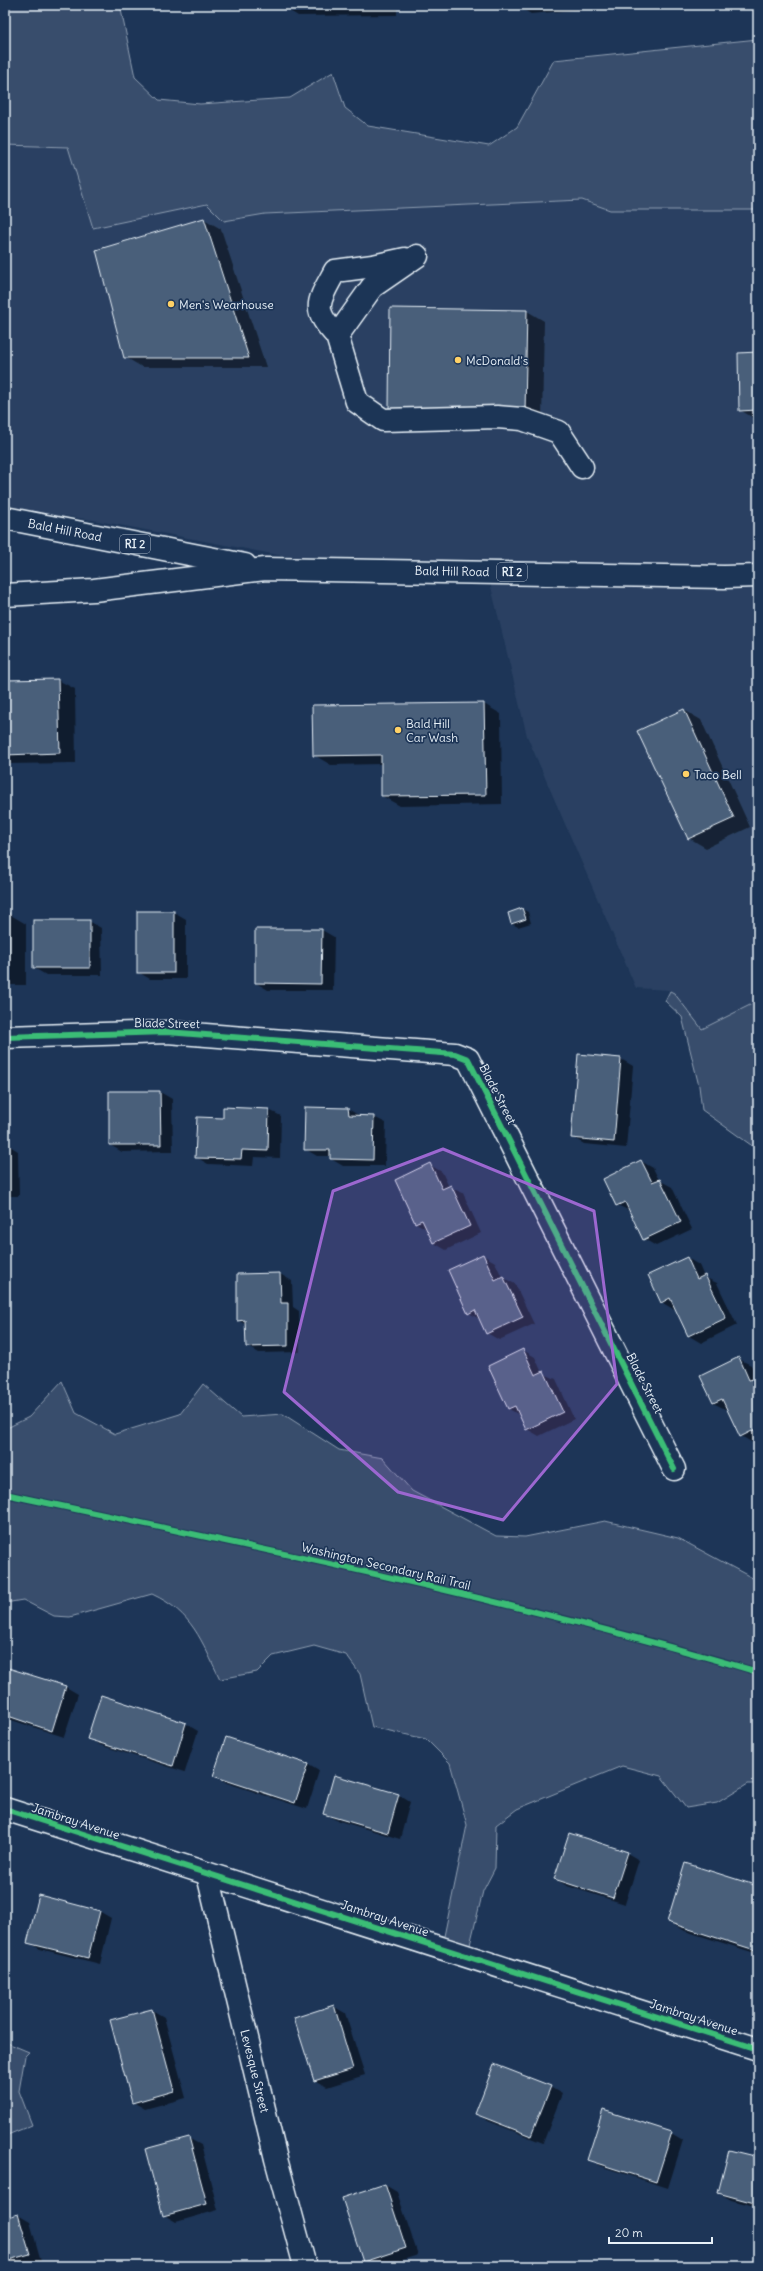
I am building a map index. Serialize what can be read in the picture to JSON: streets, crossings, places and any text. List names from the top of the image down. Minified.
{"streets":{"street":["Bald Hill Road","RI 2","Blade Street","Jambray Avenue","Levesque Street"],"cycle path":["Washington Secondary Rail Trail"]},"crossings":[["Jambray Avenue","Levesque Street"]],"places":["Men's Wearhouse","McDonald's","Bald Hill Car Wash","Taco Bell"],"scale_bar":"20 m"}
